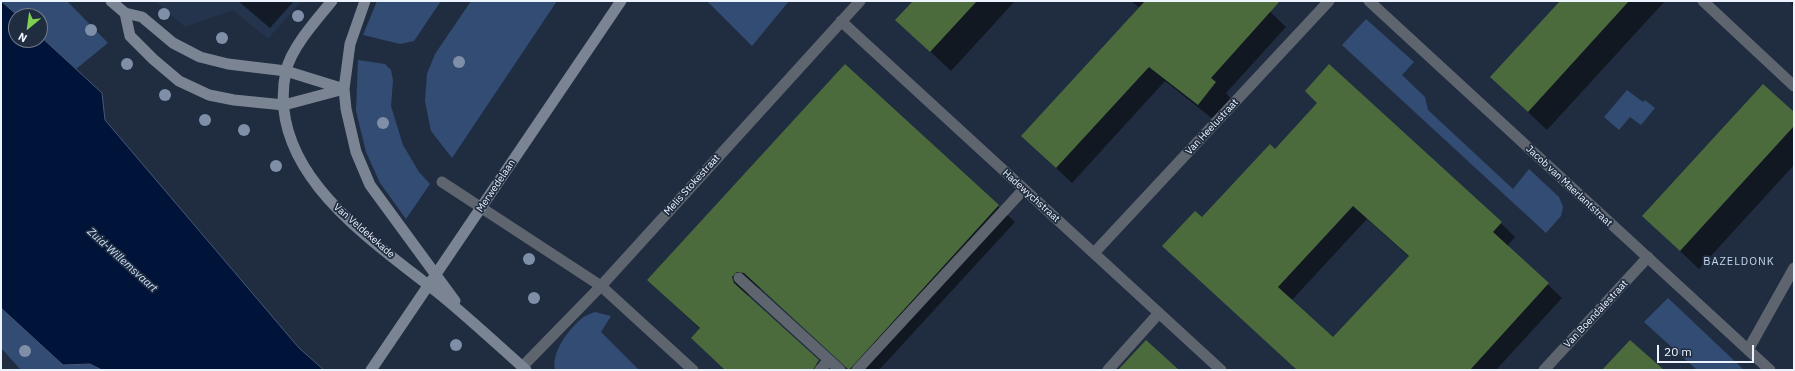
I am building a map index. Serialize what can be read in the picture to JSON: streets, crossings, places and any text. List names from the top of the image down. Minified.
{"streets":{"main road":["Merwedelaan","Van Veldekekade"],"street":["Van Heelustraat","Melis Stokestraat","Jacob van Maerlantstraat","Hadewychstraat","Van Boendalestraat"]},"crossings":[["Van Heelustraat","Hadewychstraat"],["Melis Stokestraat","Hadewychstraat"],["Melis Stokestraat","Van Veldekekade"],["Jacob van Maerlantstraat","Van Boendalestraat"]],"districts":["BAZELDONK"],"water":["Zuid-Willemsvaart"],"scale_bar":"20 m","north":"bottom left"}
